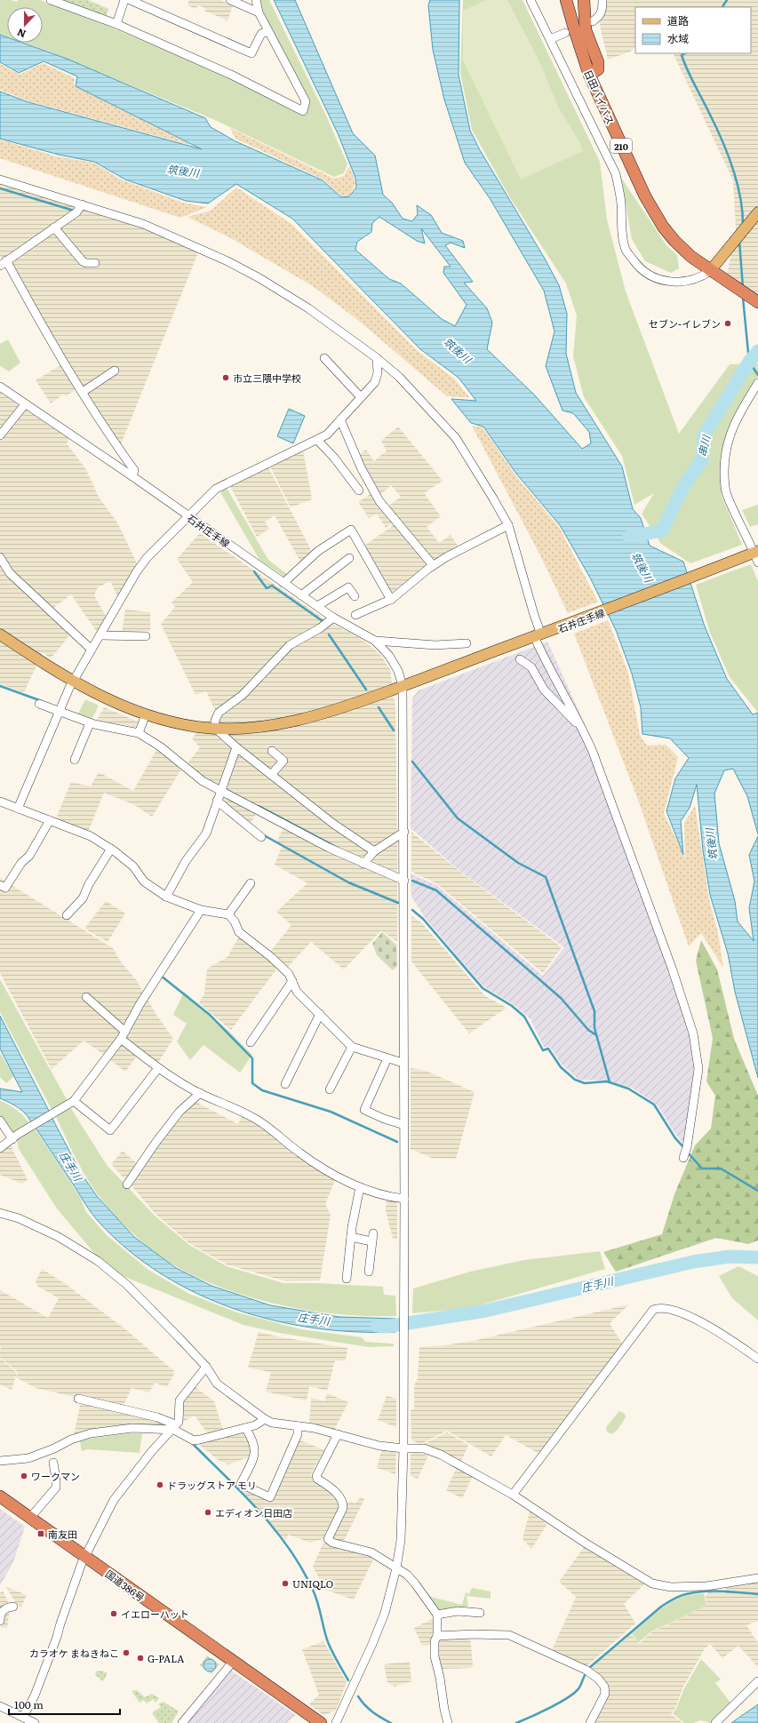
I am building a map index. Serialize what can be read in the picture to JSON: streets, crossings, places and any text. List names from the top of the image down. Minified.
{"streets":{"highway":["日田バイパス","210","国道386号"],"main road":["石井庄手線"]},"crossings":[["日田バイパス","210"]],"water":["筑後川","串川","庄手川"],"places":{"other":["セブン-イレブン","市立三隈中学校","ワークマン","ドラッグストア モリ","エディオン日田店","UNIQLO","イエローハット","カラオケ まねきねこ","G-PALA"],"transit":["南友田"]},"legend":["道路","水域"],"scale_bar":"100 m","north":"bottom"}
